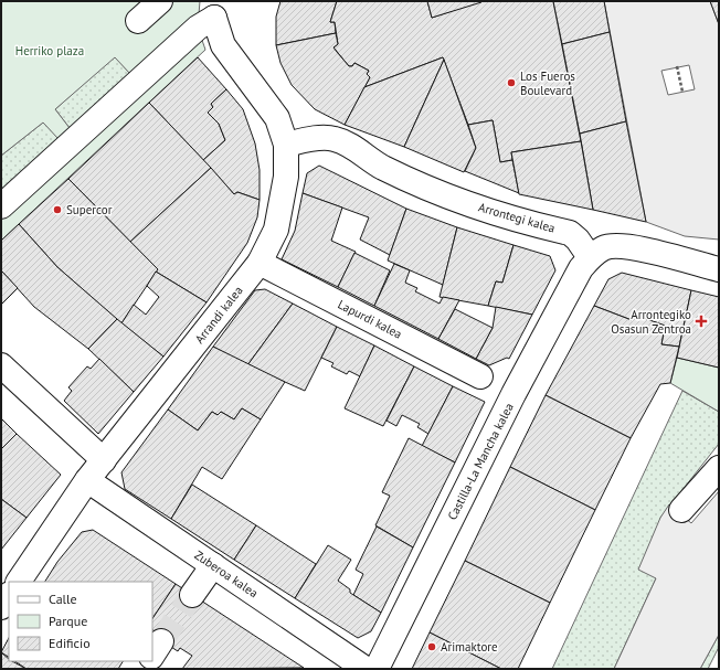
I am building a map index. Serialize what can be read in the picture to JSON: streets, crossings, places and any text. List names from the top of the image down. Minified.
{"streets":{"street":["Arrontegi kalea","Arrandi kalea","Lapurdi kalea","Castilla-La Mancha kalea","Zuberoa kalea"]},"crossings":[["Arrontegi kalea","Arrandi kalea"],["Arrontegi kalea","Castilla-La Mancha kalea"],["Arrandi kalea","Lapurdi kalea"],["Arrandi kalea","Zuberoa kalea"]],"parks":["Herriko plaza"],"places":{"other":["Los Fueros Boulevard","Supercor","Arimaktore"],"health":["Arrontegiko Osasun Zentroa"]},"legend":["Calle","Parque","Edificio"]}
